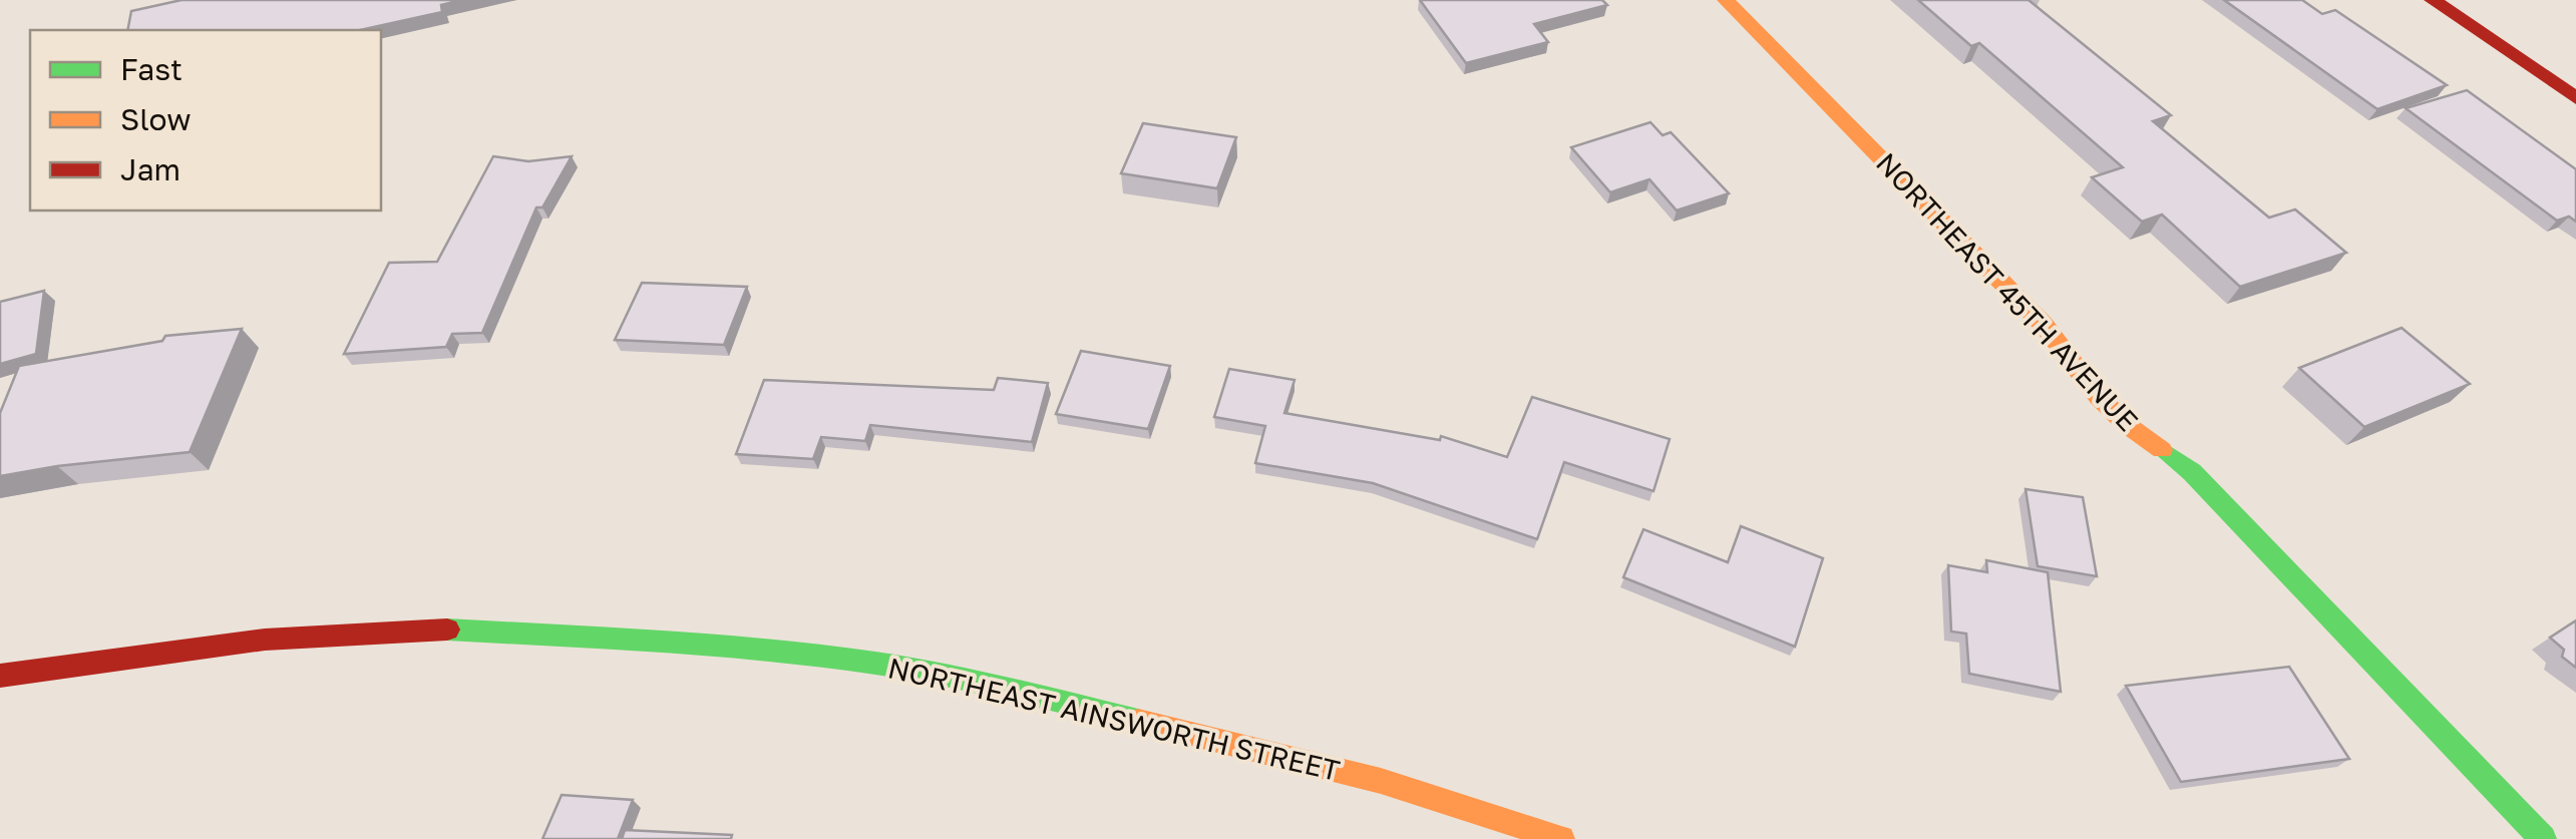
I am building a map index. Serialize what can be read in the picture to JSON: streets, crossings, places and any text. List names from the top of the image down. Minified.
{"streets":{"street":["NORTHEAST 45TH AVENUE","NORTHEAST AINSWORTH STREET"]},"legend":["Fast","Slow","Jam"]}
